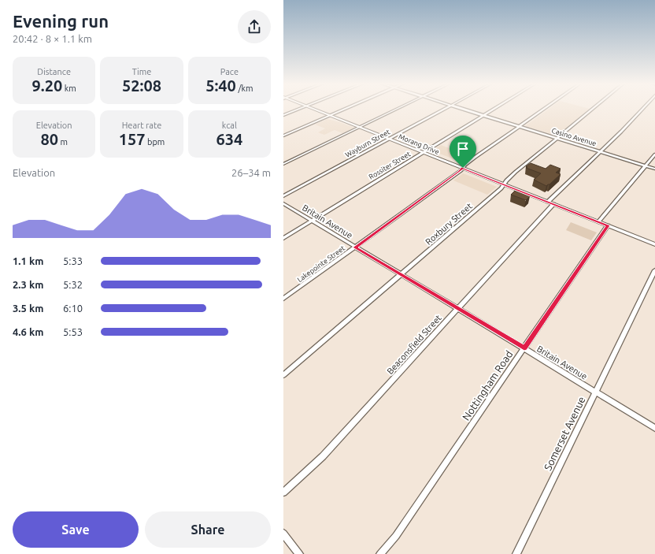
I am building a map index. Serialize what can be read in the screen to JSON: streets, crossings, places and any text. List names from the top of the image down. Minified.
{"streets":{"street":["Casino Avenue","Wayburn Street","Morang Drive","Rossiter Street","Britain Avenue","Roxbury Street","Lakepointe Street","Beaconsfield Street","Nottingham Road","Somerset Avenue"]},"crossings":[["Casino Avenue","Rossiter Street"],["Casino Avenue","Roxbury Street"],["Casino Avenue","Lakepointe Street"],["Wayburn Street","Morang Drive"],["Morang Drive","Rossiter Street"],["Morang Drive","Roxbury Street"],["Morang Drive","Lakepointe Street"],["Morang Drive","Beaconsfield Street"],["Morang Drive","Nottingham Road"],["Rossiter Street","Britain Avenue"],["Britain Avenue","Roxbury Street"],["Britain Avenue","Lakepointe Street"],["Britain Avenue","Beaconsfield Street"],["Britain Avenue","Nottingham Road"],["Britain Avenue","Somerset Avenue"]],"page":{"heading":["Evening run","20:42 · 8 × 1.1 km"],"stats":[["Distance","9.20 km"],["Time","52:08"],["Pace","5:40 /km"],["Elevation","80 m"],["Heart rate","157 bpm"],["kcal","634"]],"chart":["Elevation","26–34 m"],"list":[{"name":"1.1 km","note":"5:33"},{"name":"2.3 km","note":"5:32"},{"name":"3.5 km","note":"6:10"},{"name":"4.6 km","note":"5:53"}],"buttons":["Save","Share"]}}
